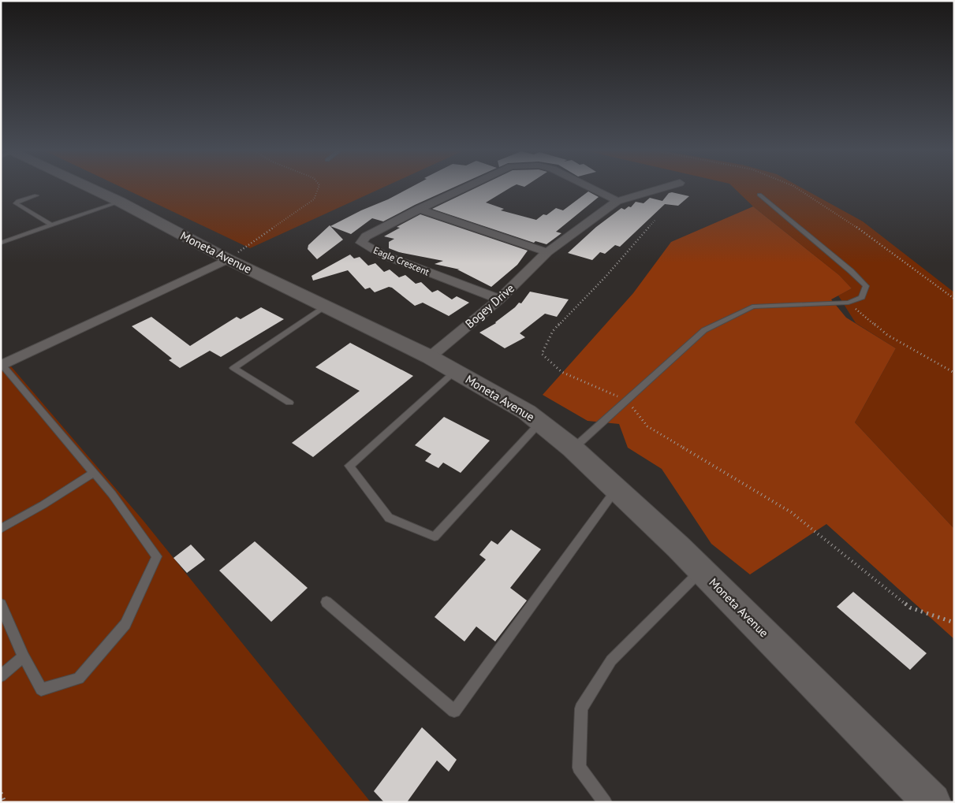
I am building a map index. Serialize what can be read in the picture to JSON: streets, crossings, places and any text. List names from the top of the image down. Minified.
{"streets":{"street":["Moneta Avenue","Eagle Crescent","Bogey Drive"]},"crossings":[["Moneta Avenue","Bogey Drive"],["Eagle Crescent","Bogey Drive"]]}
